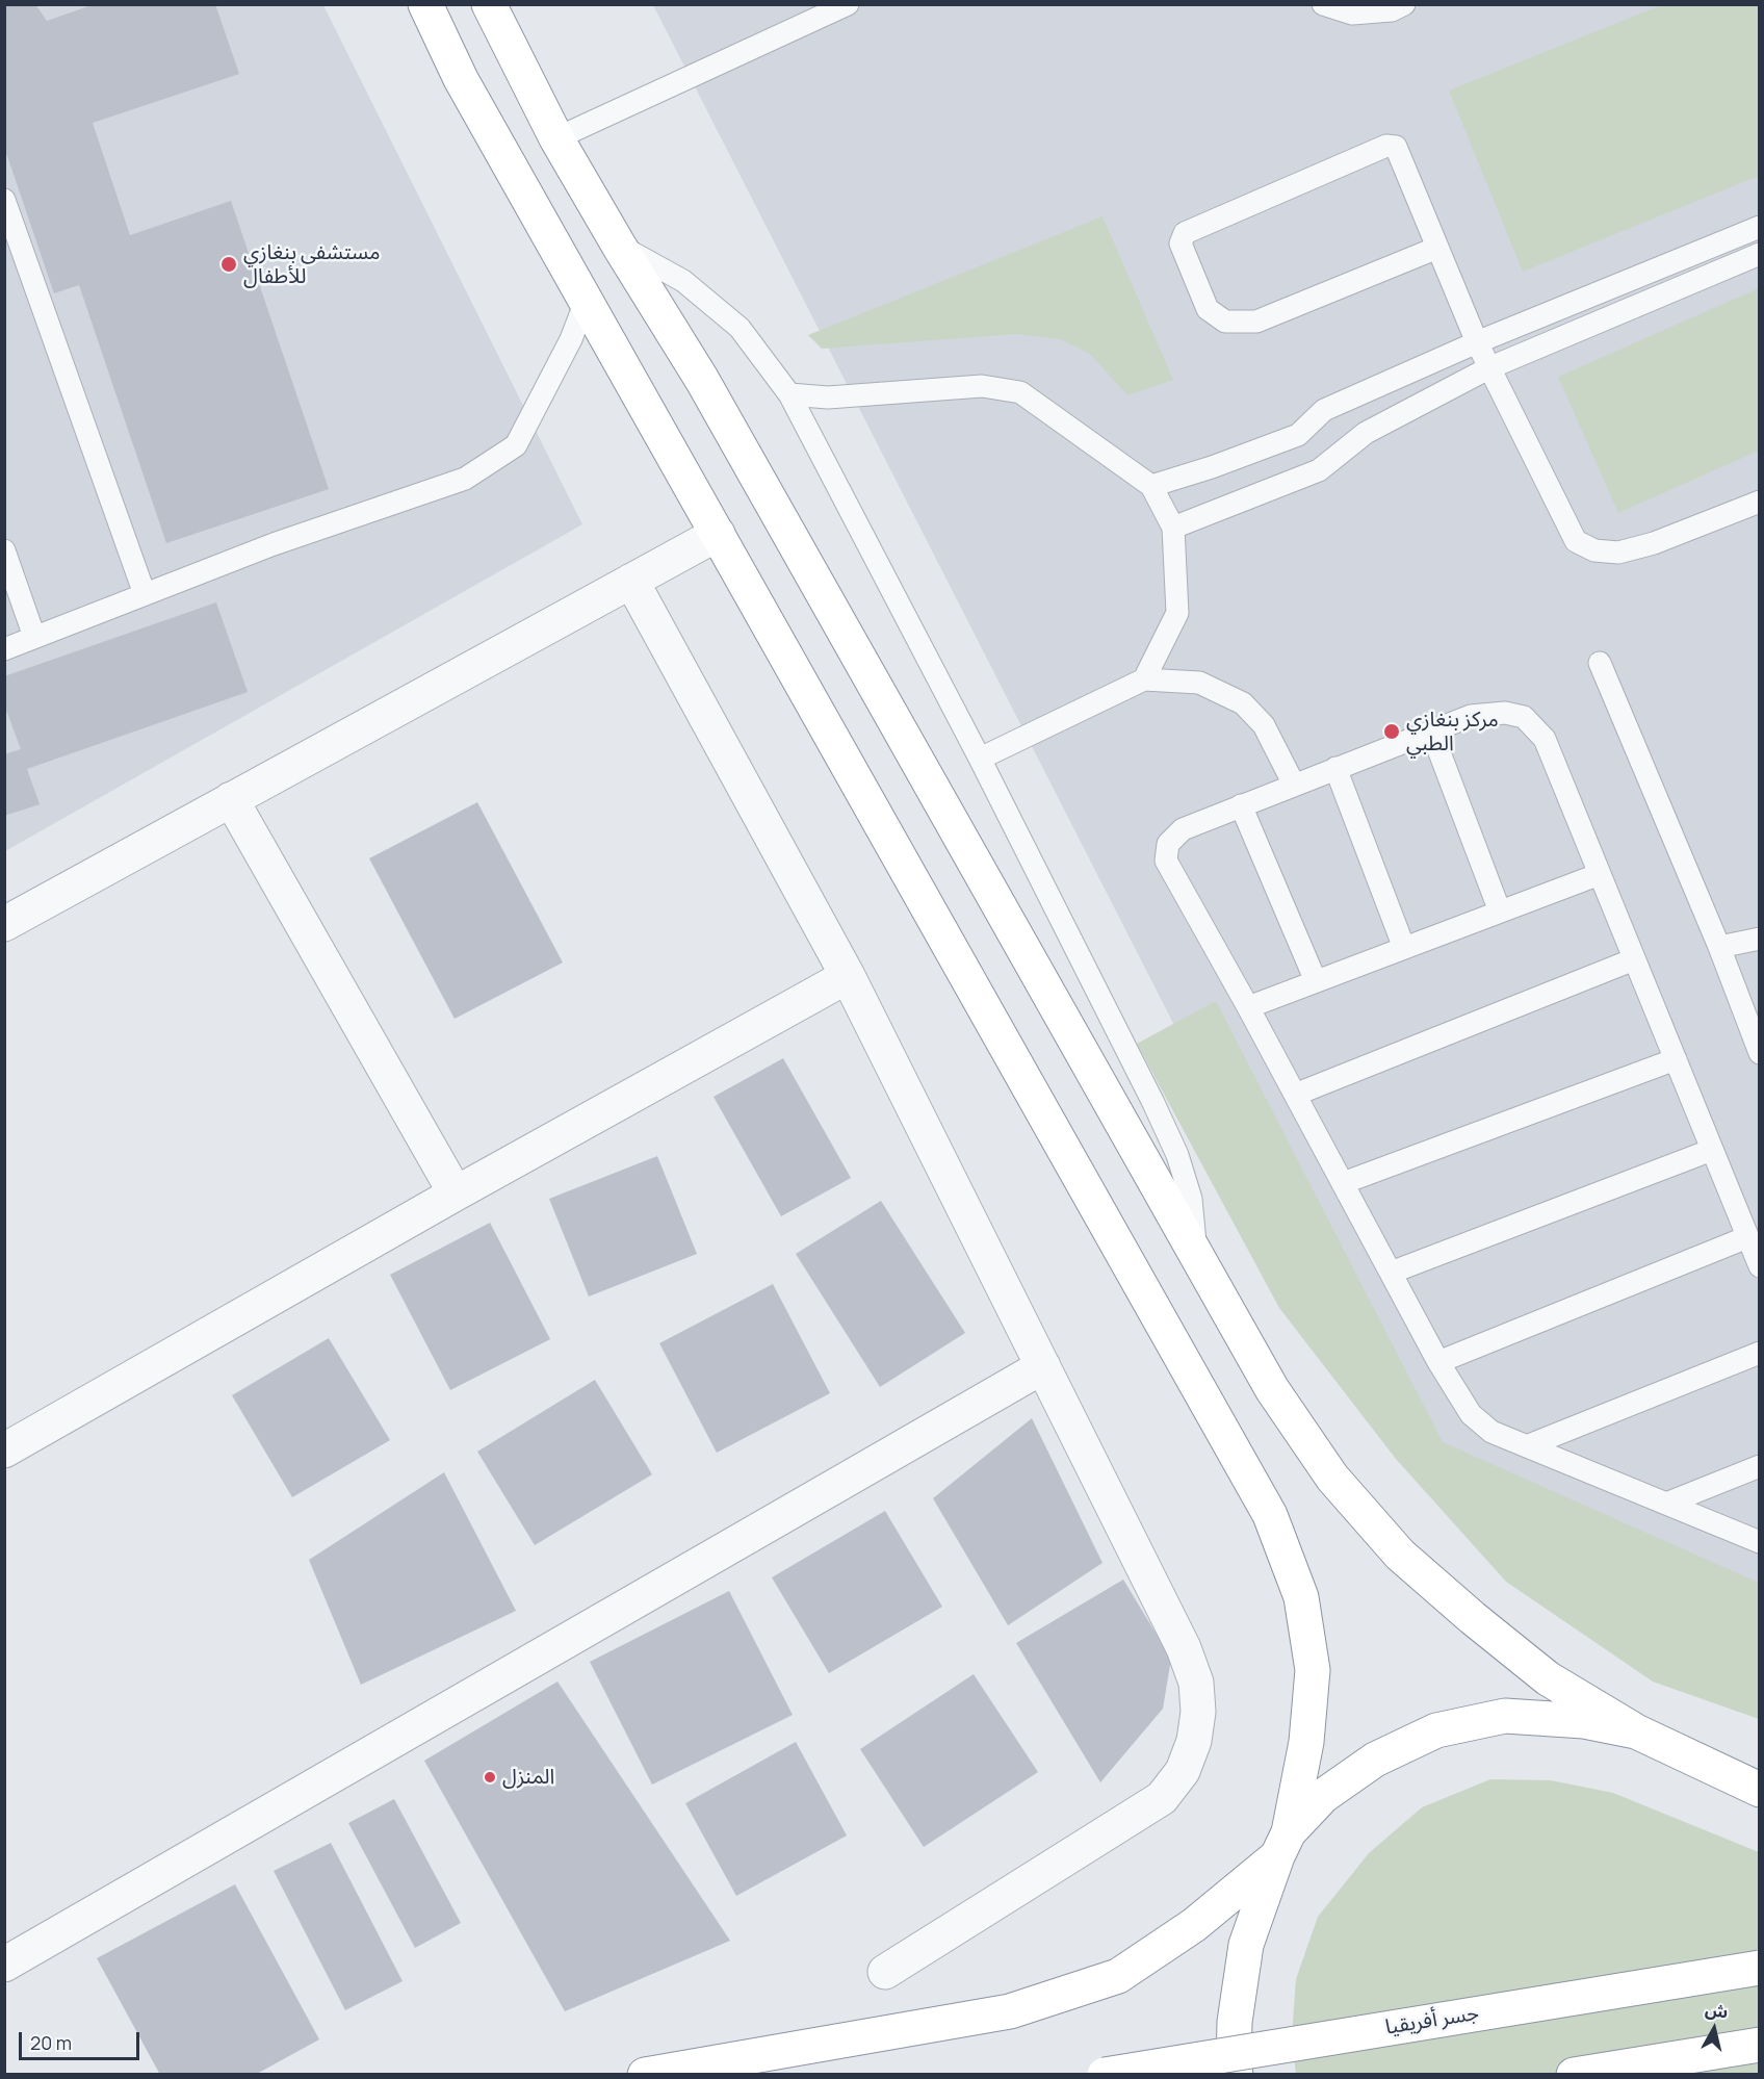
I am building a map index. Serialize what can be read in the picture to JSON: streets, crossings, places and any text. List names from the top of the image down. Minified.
{"streets":{"highway":["جسر أفريقيا"]},"places":["مستشفى بنغازي للأطفال","مركز بنغازي الطبي","المنزل"],"scale_bar":"20 m","north":"top"}
